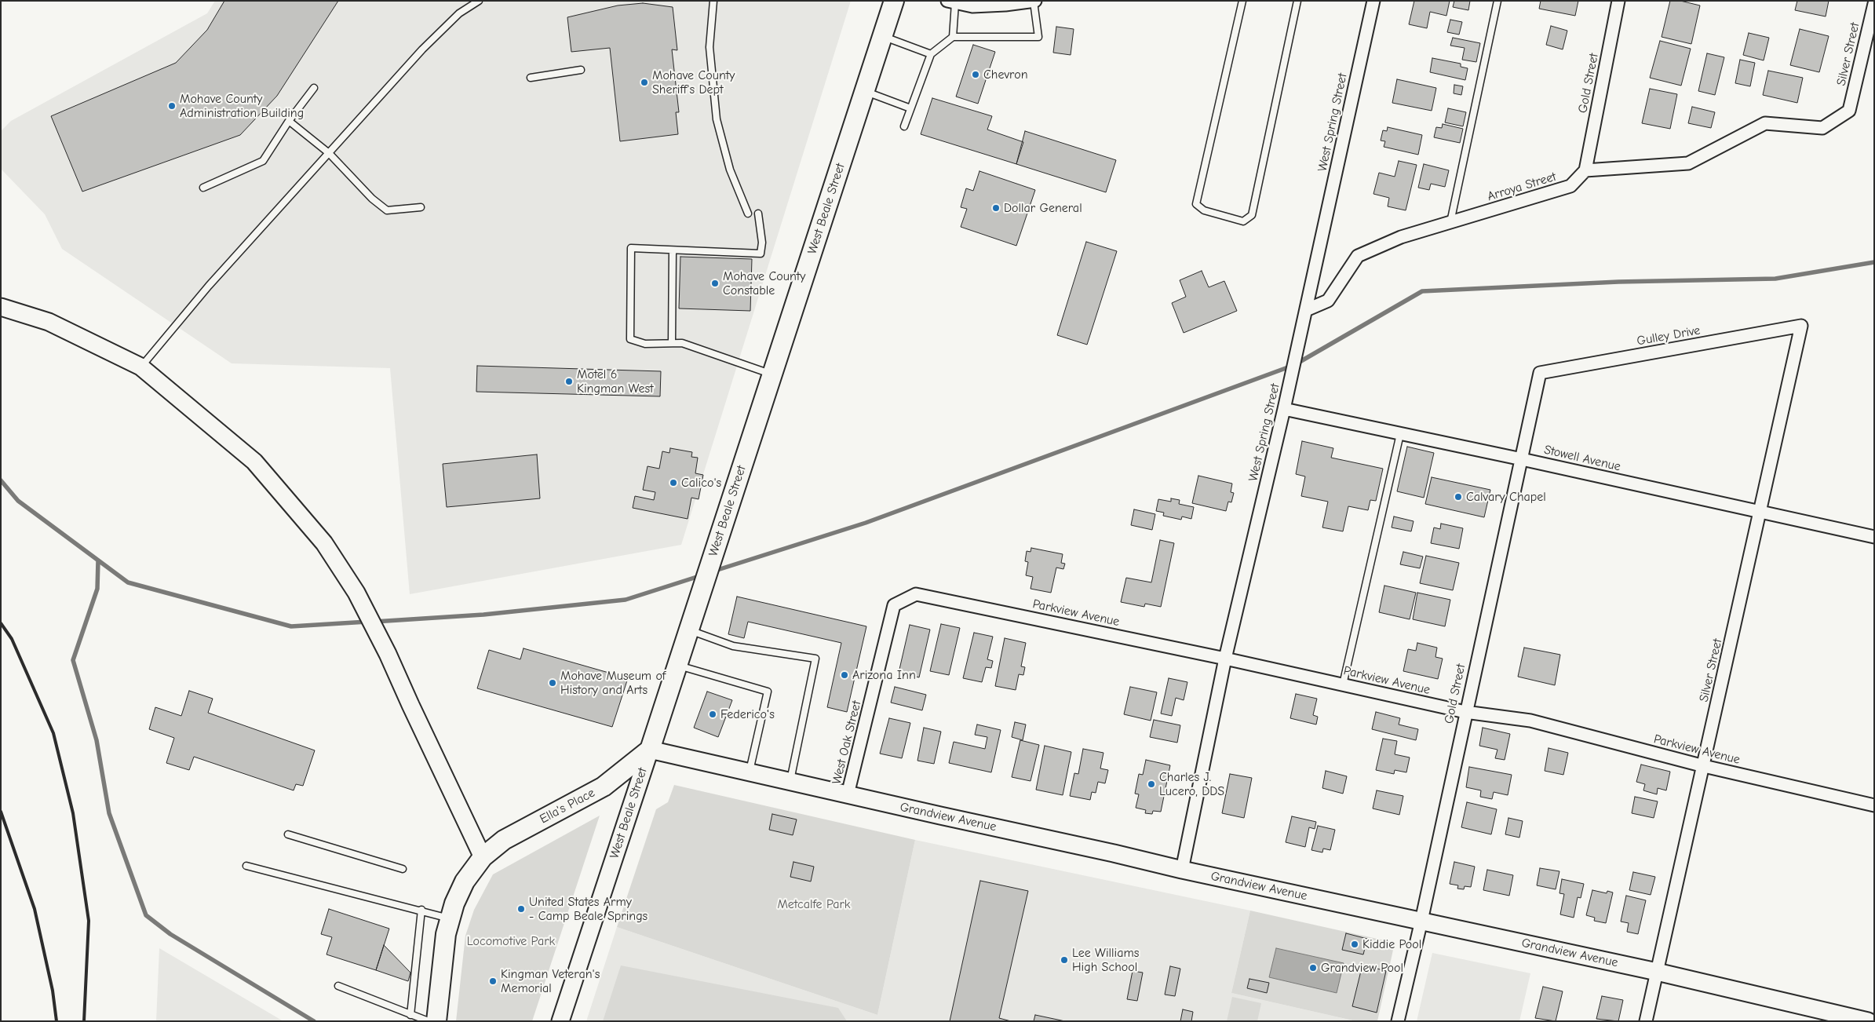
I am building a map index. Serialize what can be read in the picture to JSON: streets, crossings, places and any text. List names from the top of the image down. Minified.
{"streets":{"main road":["West Beale Street","Ella's Place","Grandview Avenue"],"street":["Silver Street","Gold Street","West Spring Street","Arroya Street","Gulley Drive","Stowell Avenue","Parkview Avenue","West Oak Street"]},"crossings":[["Silver Street","Gold Street"],["Silver Street","Arroya Street"],["Silver Street","Gulley Drive"],["Silver Street","Stowell Avenue"],["Silver Street","Parkview Avenue"],["Silver Street","Grandview Avenue"],["Gold Street","Arroya Street"],["Gold Street","Gulley Drive"],["Gold Street","Stowell Avenue"],["Gold Street","Parkview Avenue"],["Gold Street","Grandview Avenue"],["West Spring Street","Arroya Street"],["West Spring Street","Stowell Avenue"],["West Spring Street","Parkview Avenue"],["West Spring Street","Grandview Avenue"],["West Beale Street","Ella's Place"],["West Beale Street","Grandview Avenue"],["Parkview Avenue","West Oak Street"],["West Oak Street","Grandview Avenue"],["Ella's Place","Grandview Avenue"]],"parks":["Metcalfe Park","Locomotive Park"],"places":["Chevron","Mohave County Sheriff's Dept","Mohave County Administration Building","Dollar General","Mohave County Constable","Motel 6 Kingman West","Calico's","Calvary Chapel","Arizona Inn","Mohave Museum of History and Arts","Federico's","Charles J. Lucero, DDS","United States Army - Camp Beale Springs","Kiddie Pool","Lee Williams High School","Grandview Pool","Kingman Veteran's Memorial"]}
